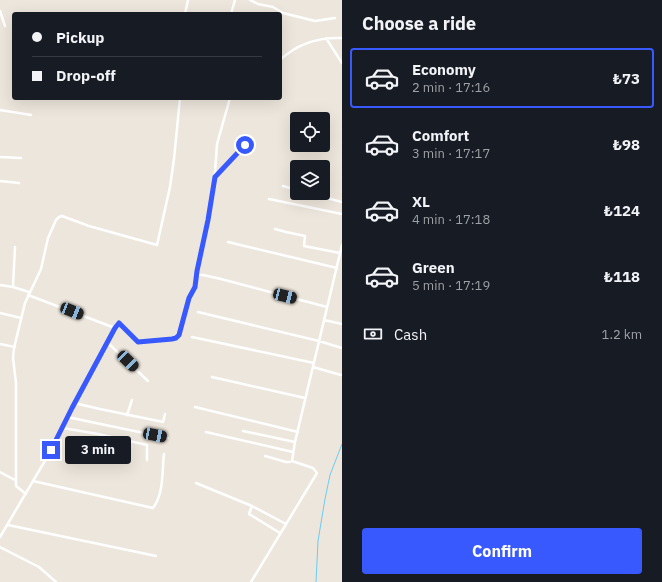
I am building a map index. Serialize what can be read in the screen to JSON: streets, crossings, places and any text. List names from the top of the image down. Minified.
{"page":{"heading":"Choose a ride","banner":["Pickup","Drop-off"],"list":[{"name":"Economy","note":"2 min · 17:16","value":"₺73"},{"name":"Comfort","note":"3 min · 17:17","value":"₺98"},{"name":"XL","note":"4 min · 17:18","value":"₺124"},{"name":"Green","note":"5 min · 17:19","value":"₺118"}],"pay":["Cash","1.2 km"],"bubble":"3 min","buttons":"Confirm"}}
